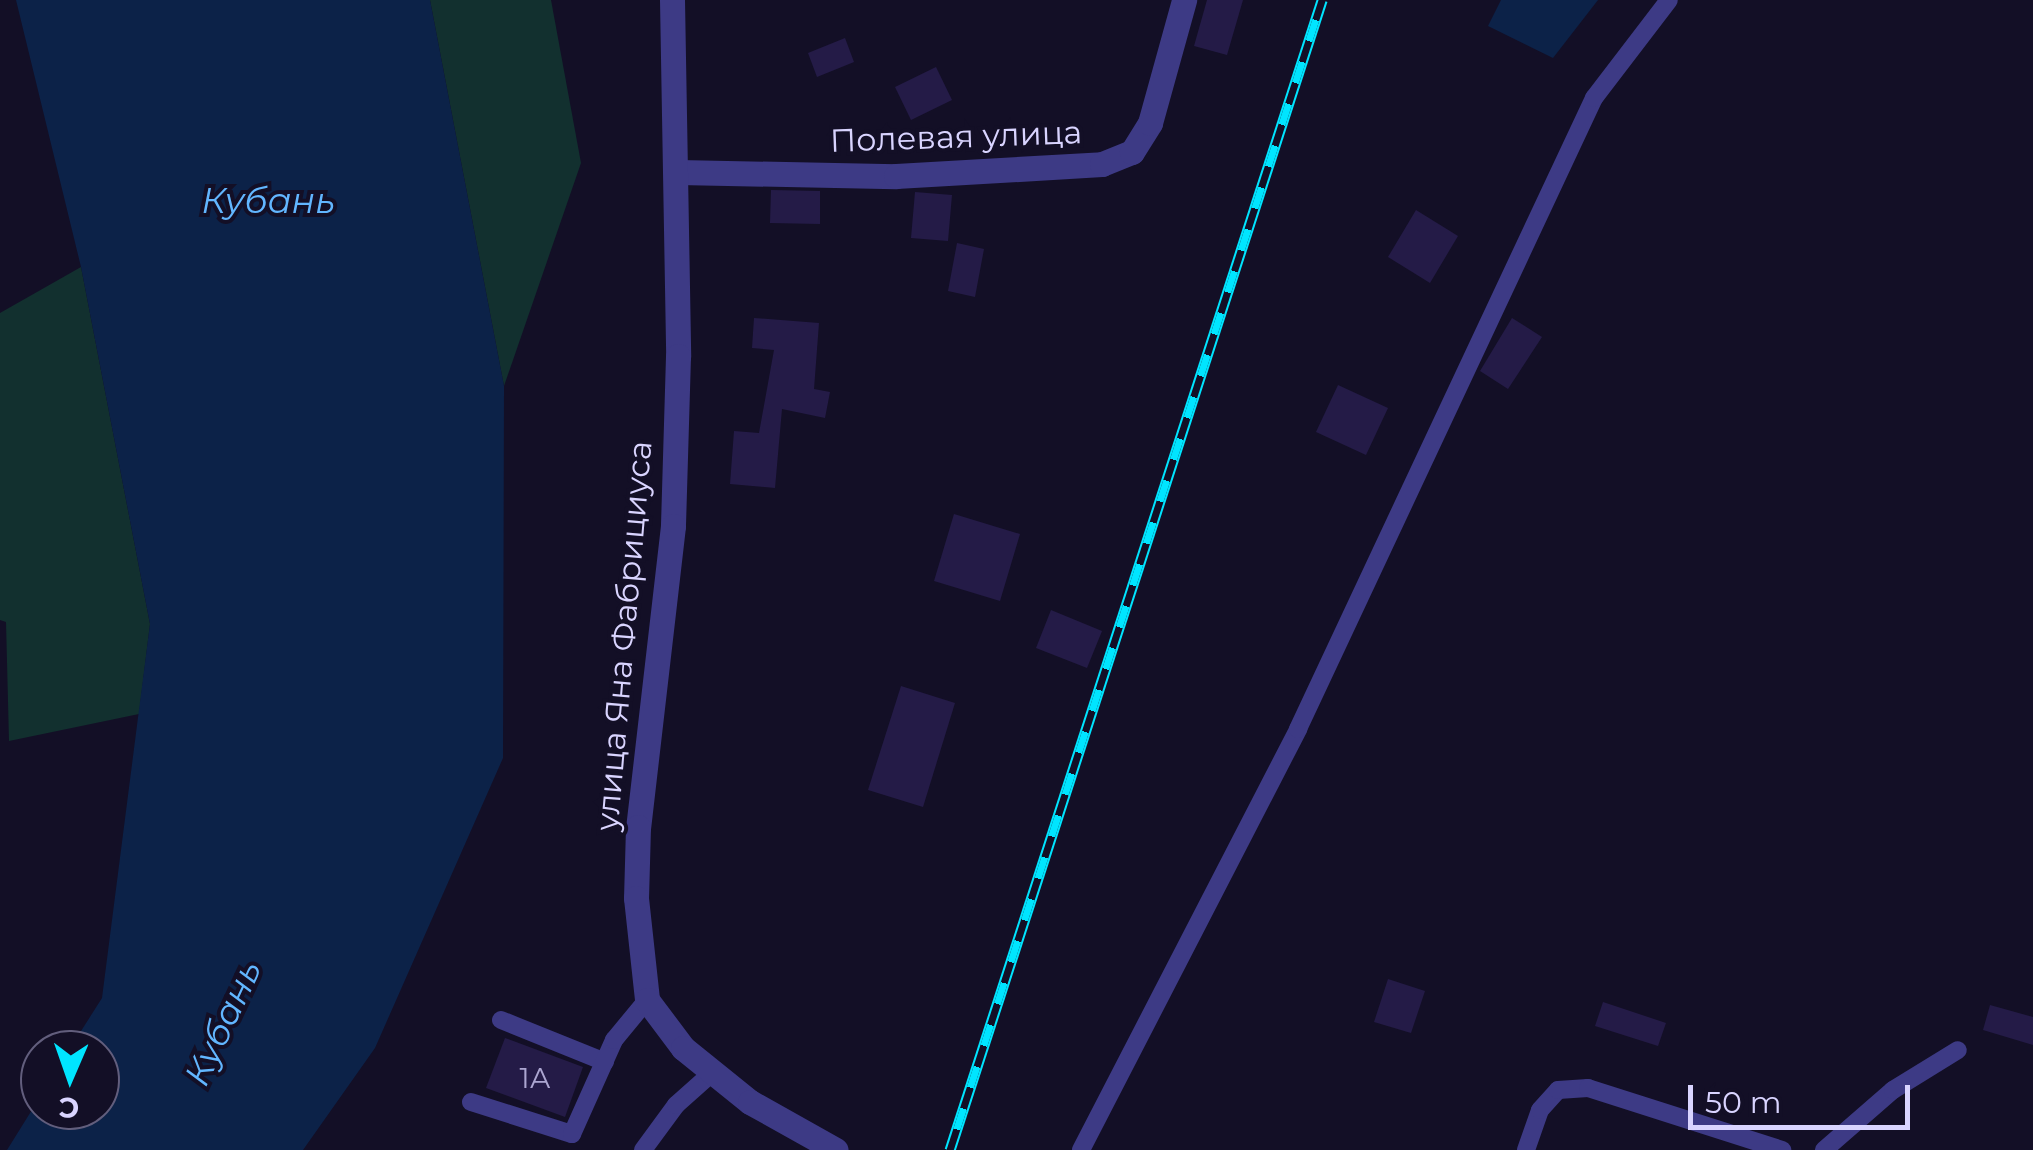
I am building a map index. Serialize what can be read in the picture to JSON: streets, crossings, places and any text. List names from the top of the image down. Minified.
{"streets":{"street":["Полевая улица","улица Яна Фабрициуса"]},"crossings":[["Полевая улица","улица Яна Фабрициуса"]],"water":["Кубань"],"house_numbers":["1А"],"scale_bar":"50 m","north":"bottom"}
